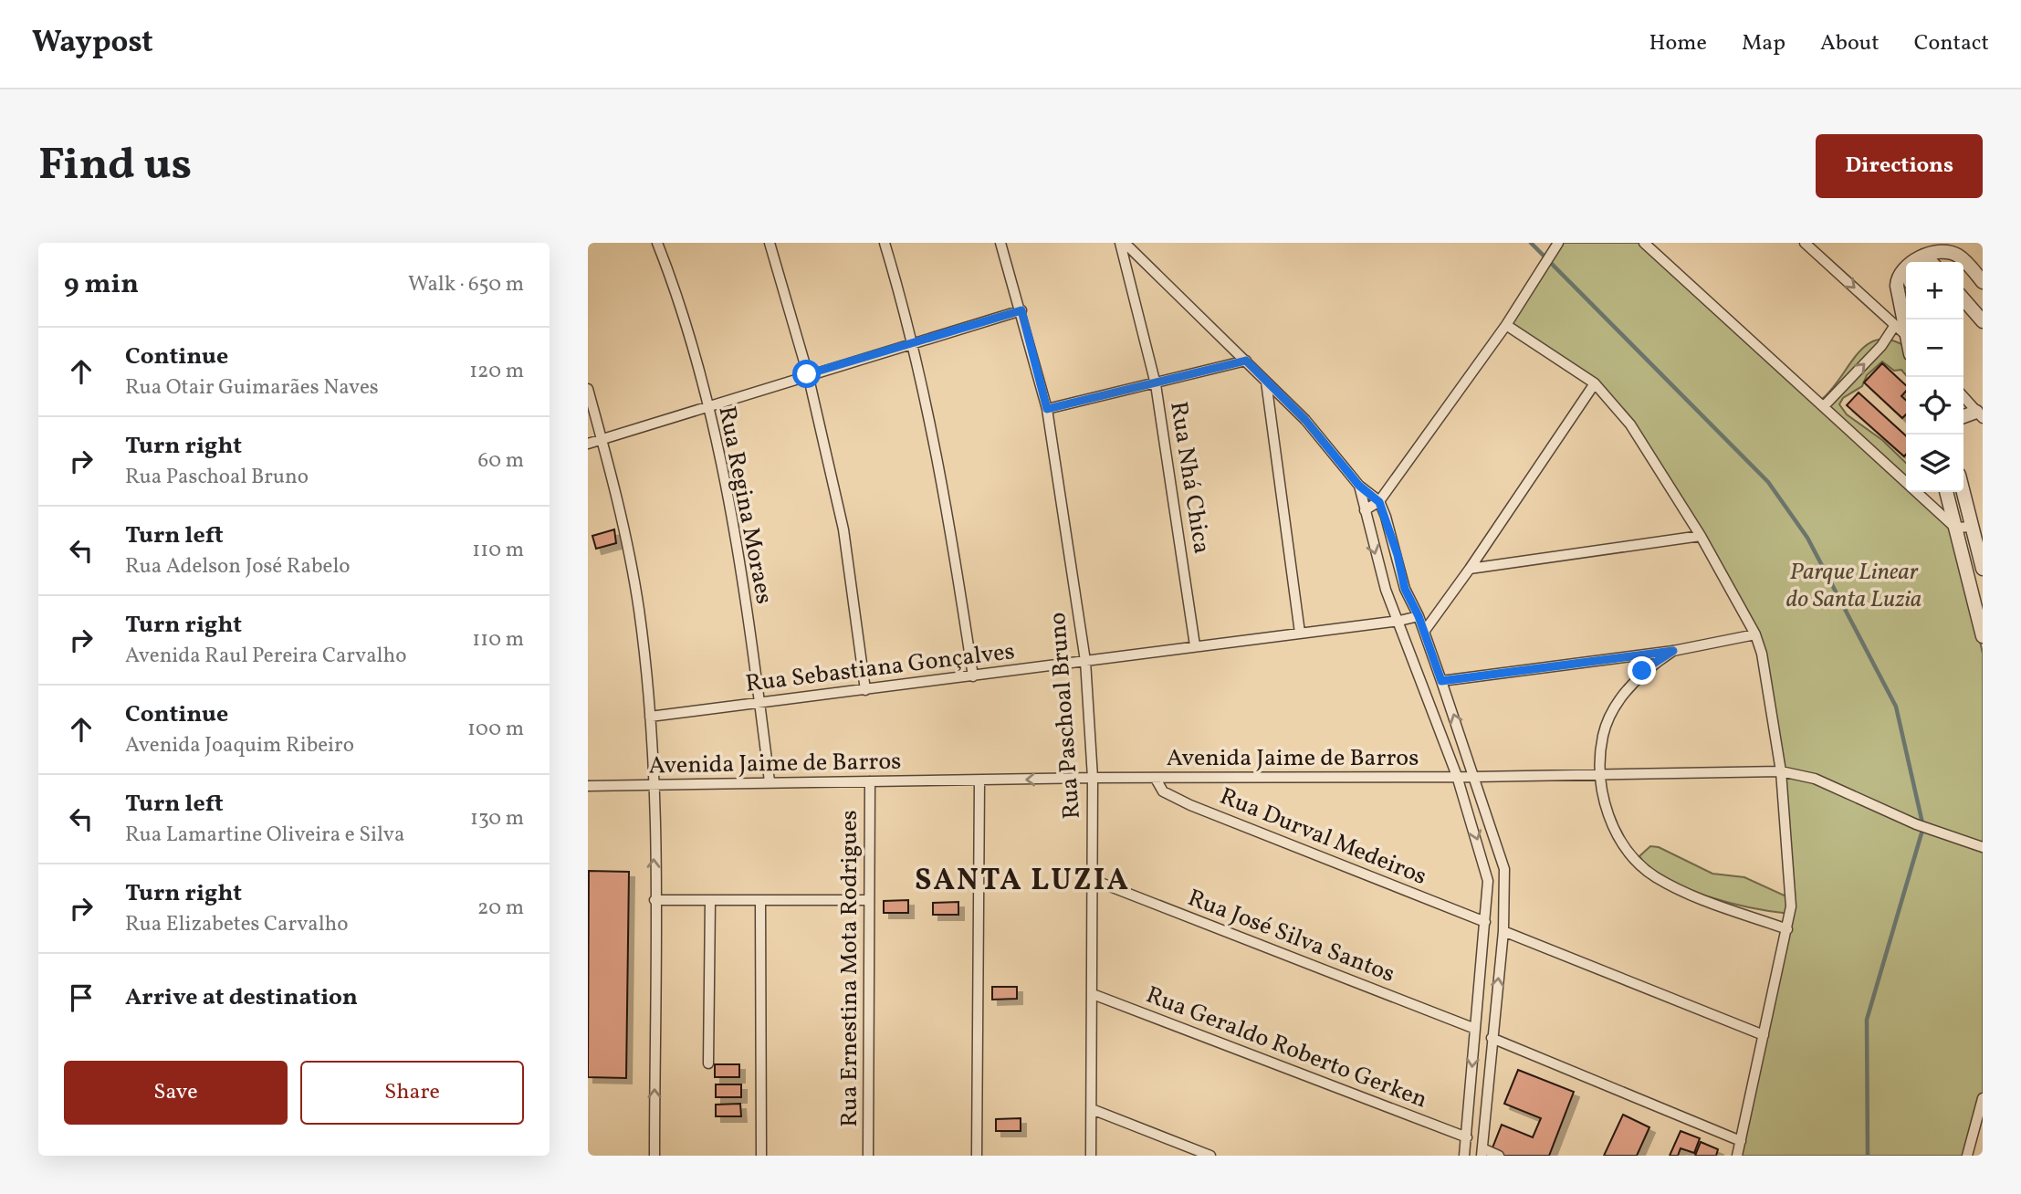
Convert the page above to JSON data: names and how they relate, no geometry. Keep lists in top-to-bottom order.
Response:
{
  "streets": {
    "street": [
      "Rua Nhá Chica",
      "Rua Regina Moraes",
      "Rua Sebastiana Gonçalves",
      "Rua Paschoal Bruno",
      "Avenida Jaime de Barros",
      "Rua Durval Medeiros",
      "Rua José Silva Santos",
      "Rua Ernestina Mota Rodrigues",
      "Rua Geraldo Roberto Gerken"
    ]
  },
  "crossings": [
    ["Rua Nhá Chica", "Rua Sebastiana Gonçalves"],
    ["Rua Regina Moraes", "Rua Sebastiana Gonçalves"],
    ["Rua Regina Moraes", "Avenida Jaime de Barros"],
    ["Rua Sebastiana Gonçalves", "Rua Paschoal Bruno"],
    ["Rua Paschoal Bruno", "Avenida Jaime de Barros"],
    ["Rua Paschoal Bruno", "Rua José Silva Santos"],
    ["Rua Paschoal Bruno", "Rua Geraldo Roberto Gerken"],
    ["Avenida Jaime de Barros", "Rua Durval Medeiros"],
    ["Avenida Jaime de Barros", "Rua Ernestina Mota Rodrigues"]
  ],
  "districts": ["SANTA LUZIA"],
  "parks": ["Parque Linear do Santa Luzia"],
  "page": {
    "header": "Waypost",
    "nav": [
      "Home",
      "Map",
      "About",
      "Contact"
    ],
    "buttons": [
      "Directions",
      ["Save", "Share"]
    ],
    "title": "Find us",
    "heading": ["9 min", "Walk · 650 m"],
    "map_buttons": ["+", "−"],
    "list": [
      ["Continue", "Rua Otair Guimarães Naves", "120 m"],
      ["Turn right", "Rua Paschoal Bruno", "60 m"],
      ["Turn left", "Rua Adelson José Rabelo", "110 m"],
      ["Turn right", "Avenida Raul Pereira Carvalho", "110 m"],
      ["Continue", "Avenida Joaquim Ribeiro", "100 m"],
      ["Turn left", "Rua Lamartine Oliveira e Silva", "130 m"],
      ["Turn right", "Rua Elizabetes Carvalho", "20 m"],
      "Arrive at destination"
    ]
  }
}
